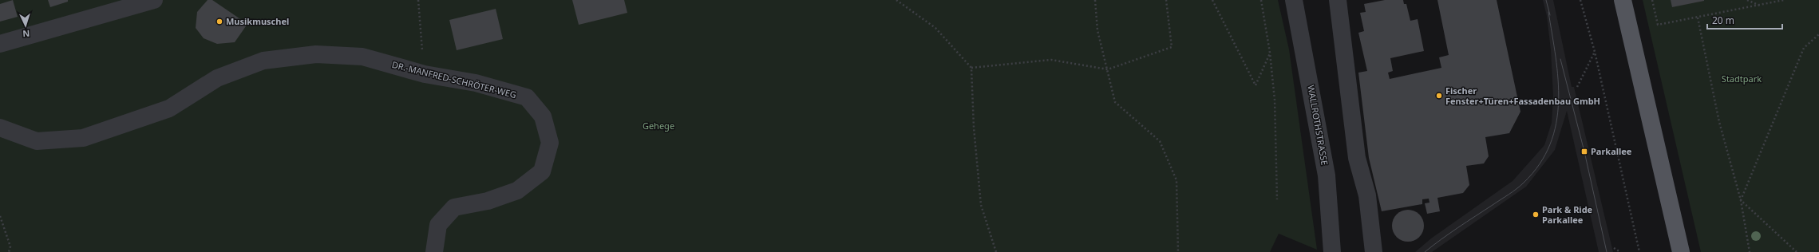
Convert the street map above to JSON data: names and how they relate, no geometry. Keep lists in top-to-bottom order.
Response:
{
  "streets": {
    "street": ["DR.-MANFRED-SCHRÖTER-WEG", "WALLROTHSTRASSE"]
  },
  "parks": ["Stadtpark", "Gehege"],
  "places": {
    "other": ["Musikmuschel", "Fischer Fenster+Türen+Fassadenbau GmbH", "Park & Ride Parkallee"],
    "transit": ["Parkallee"]
  },
  "scale_bar": "20 m",
  "north": "bottom"
}
